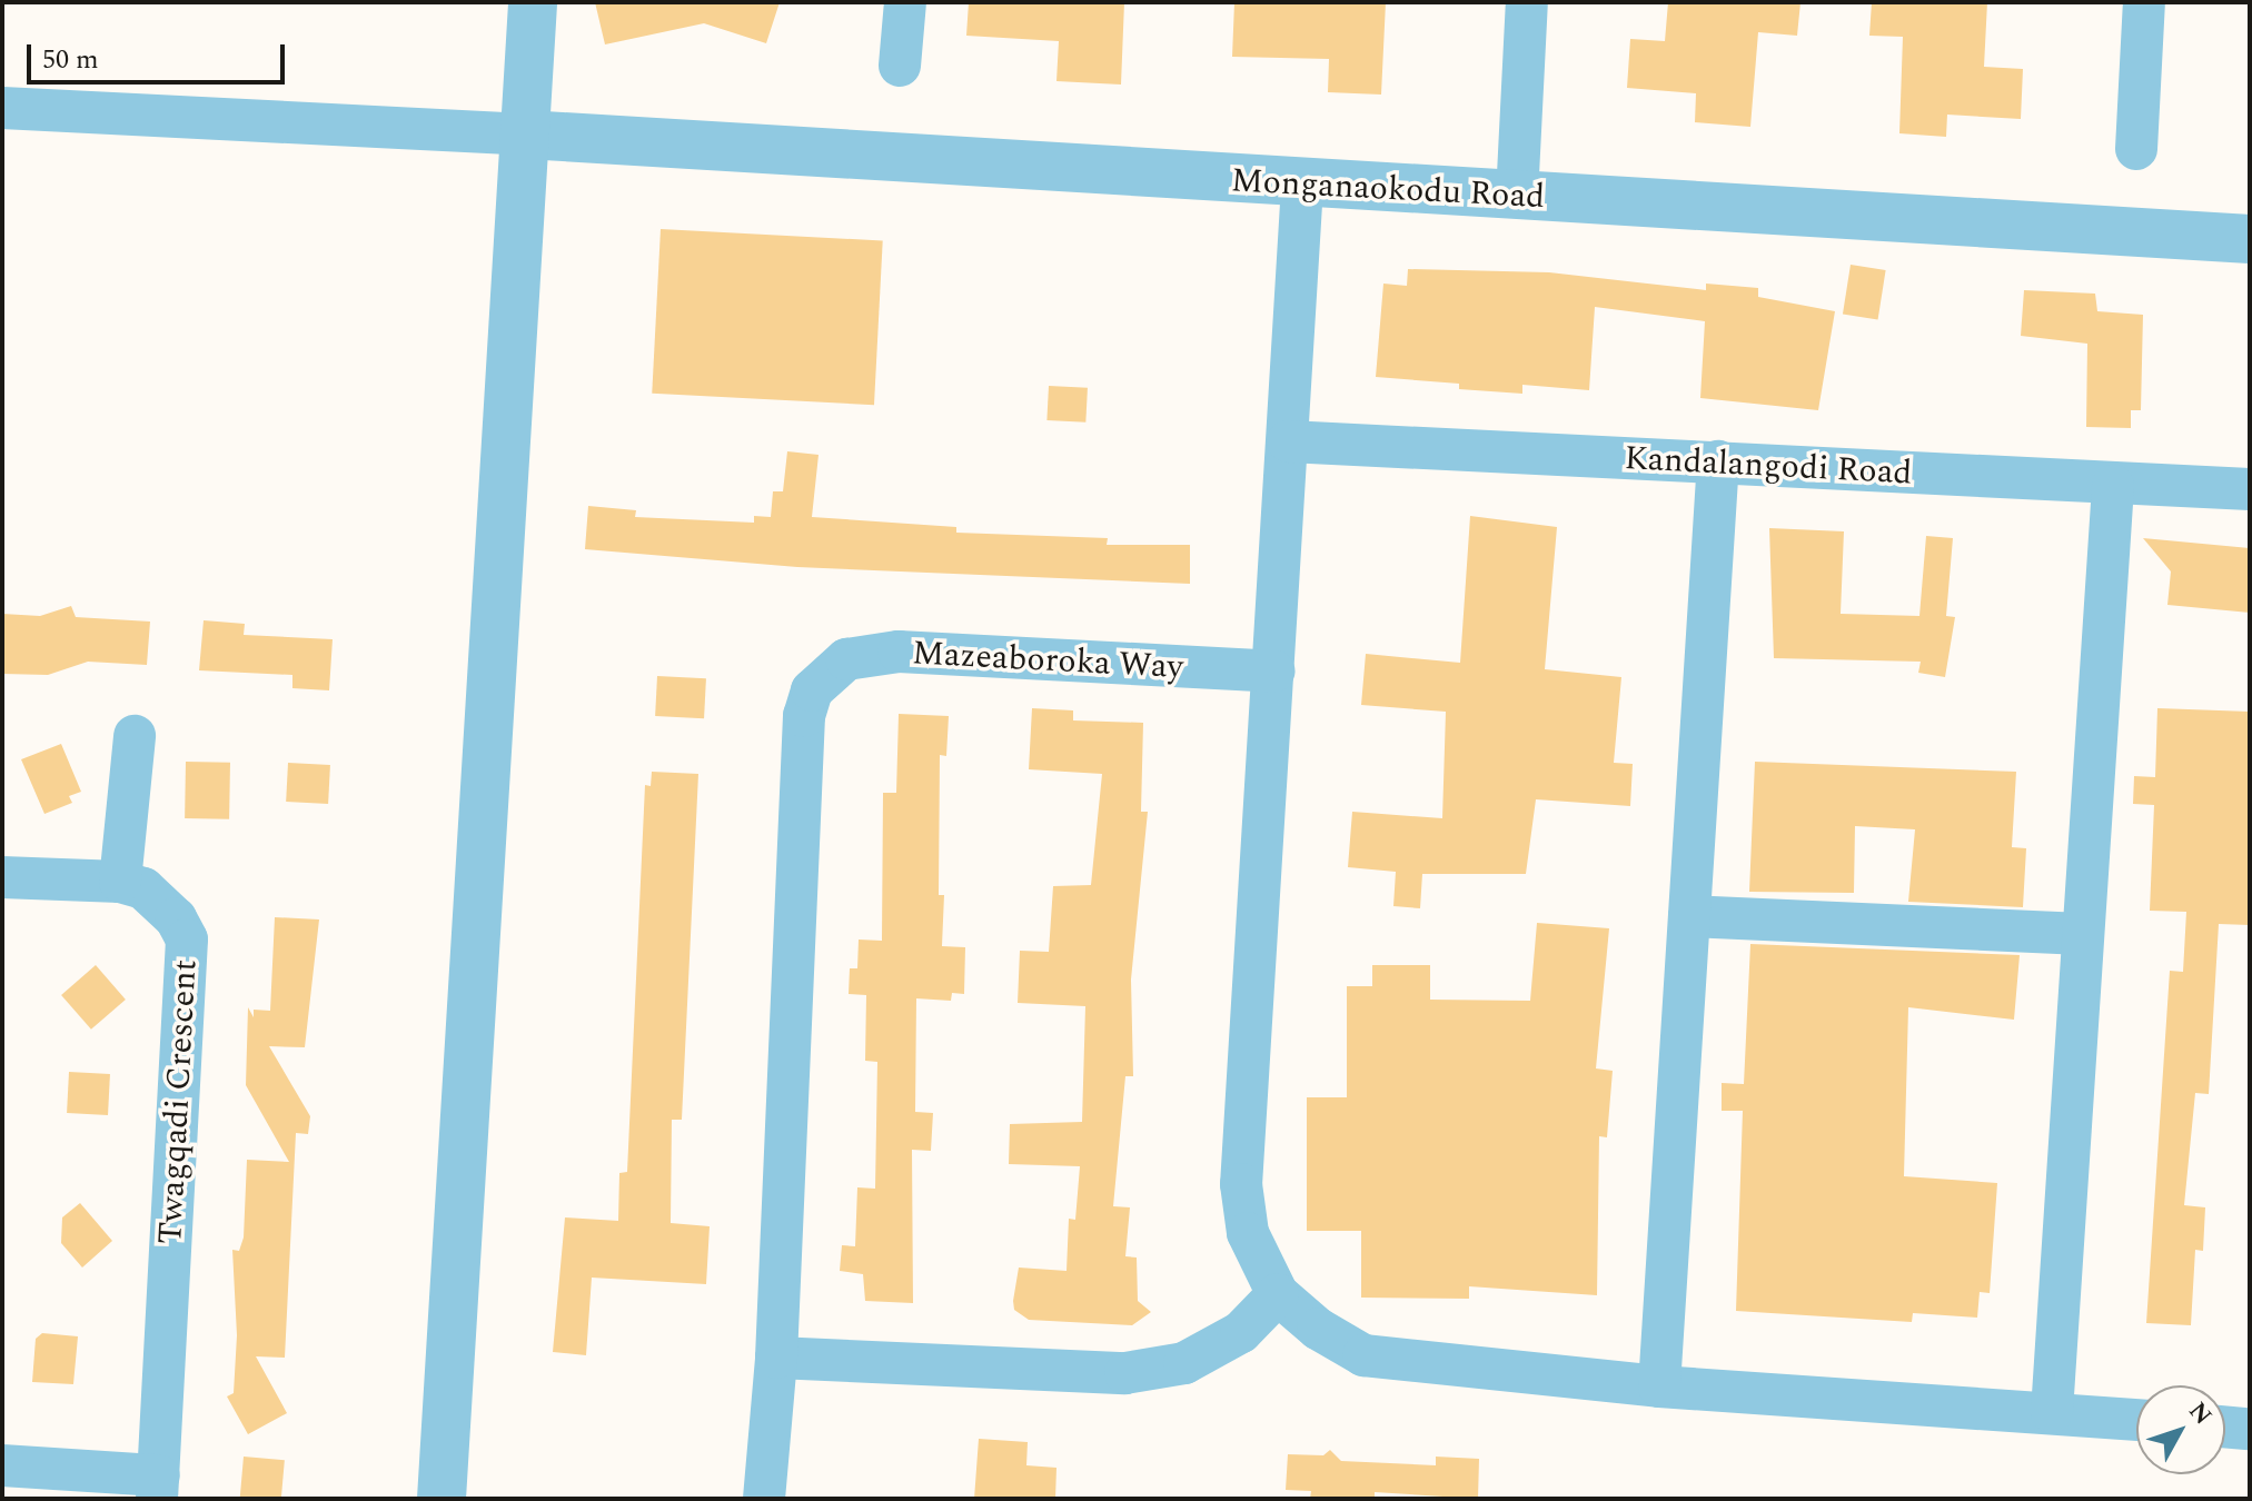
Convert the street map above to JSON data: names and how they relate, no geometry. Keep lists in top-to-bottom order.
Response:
{
  "streets": {
    "street": [
      "Monganaokodu Road",
      "Kandalangodi Road",
      "Mazeaboroka Way",
      "Twagqadi Crescent"
    ]
  },
  "scale_bar": "50 m",
  "north": "top right"
}
